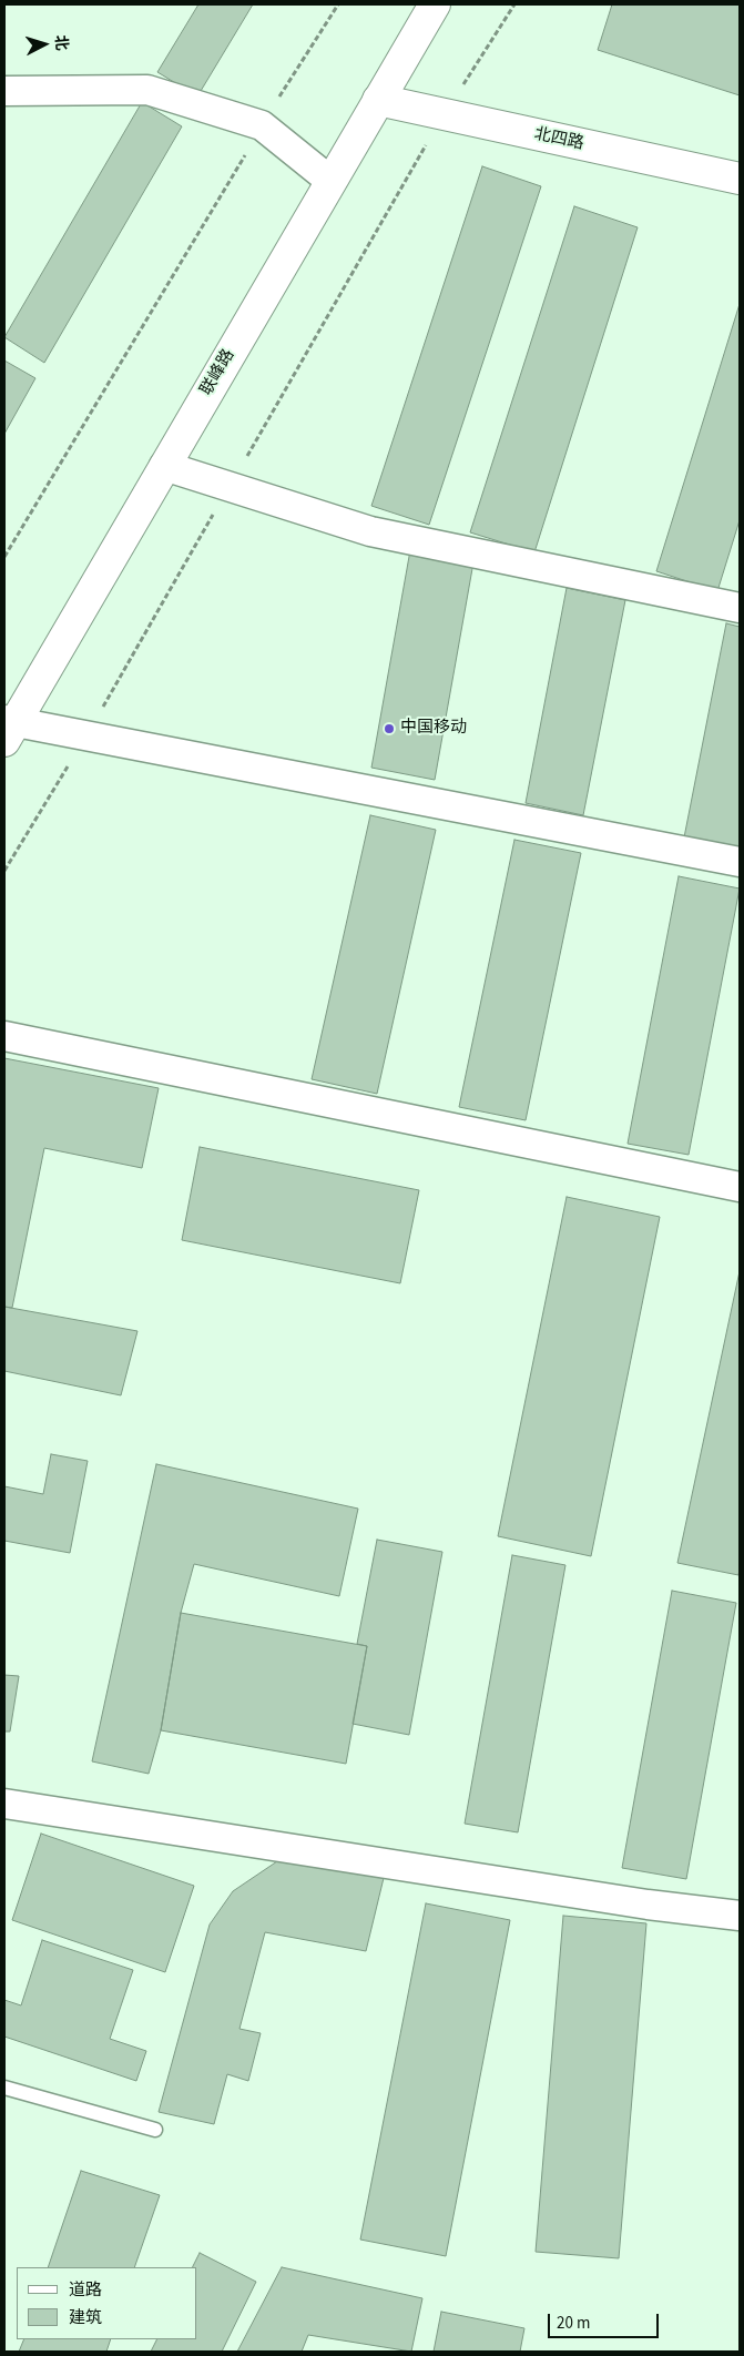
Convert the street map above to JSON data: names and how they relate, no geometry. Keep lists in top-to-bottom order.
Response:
{
  "streets": {
    "main road": ["北四路", "联峰路"]
  },
  "crossings": [
    ["北四路", "联峰路"]
  ],
  "places": ["中国移动"],
  "legend": ["道路", "建筑"],
  "scale_bar": "20 m",
  "north": "right"
}
